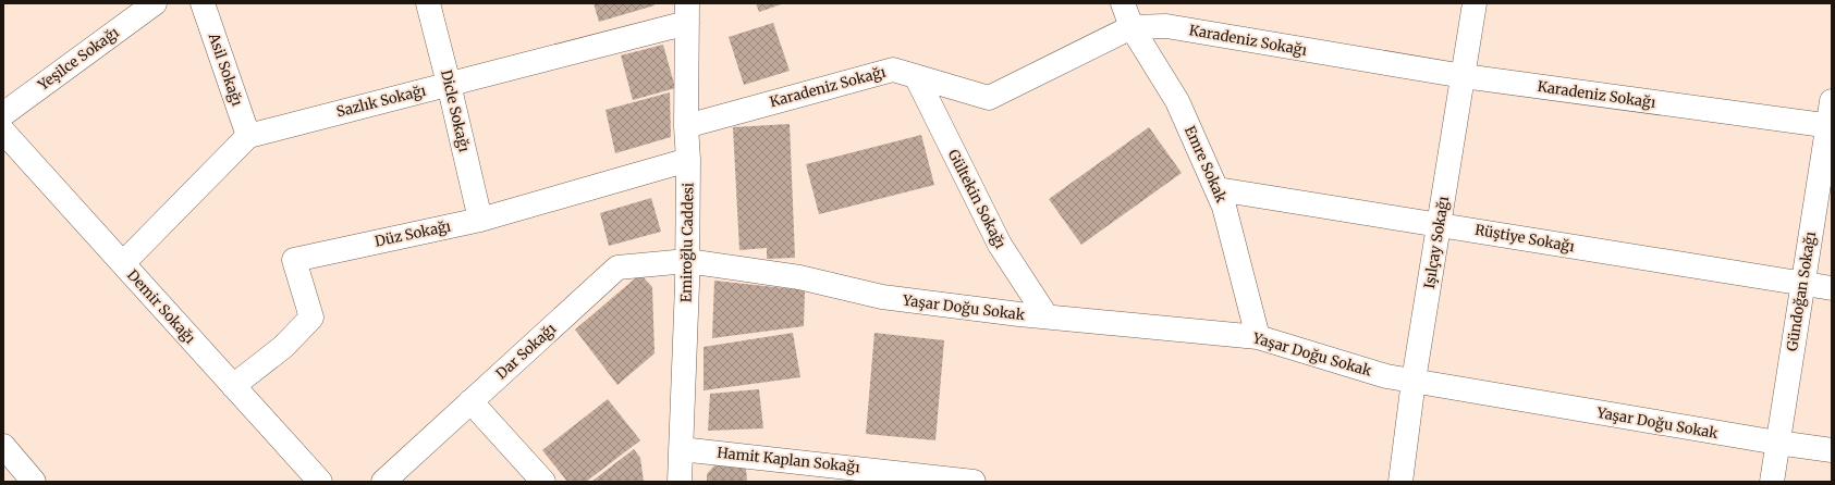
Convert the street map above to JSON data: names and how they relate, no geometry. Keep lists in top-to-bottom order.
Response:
{
  "streets": {
    "street": [
      "Karadeniz Sokağı",
      "Yeşilce Sokağı",
      "Asil Sokağı",
      "Sazlık Sokağı",
      "Dicle Sokağı",
      "Emre Sokak",
      "Gültekin Sokağı",
      "Düz Sokağı",
      "Rüştiye Sokağı",
      "Emiroğlu Caddesi",
      "Işılçay Sokağı",
      "Gündoğan Sokağı",
      "Demir Sokağı",
      "Yaşar Doğu Sokak",
      "Dar Sokağı",
      "Hamit Kaplan Sokağı"
    ]
  },
  "crossings": [
    ["Karadeniz Sokağı", "Emre Sokak"],
    ["Karadeniz Sokağı", "Gültekin Sokağı"],
    ["Karadeniz Sokağı", "Emiroğlu Caddesi"],
    ["Karadeniz Sokağı", "Işılçay Sokağı"],
    ["Karadeniz Sokağı", "Gündoğan Sokağı"],
    ["Asil Sokağı", "Sazlık Sokağı"],
    ["Sazlık Sokağı", "Dicle Sokağı"],
    ["Sazlık Sokağı", "Emiroğlu Caddesi"],
    ["Dicle Sokağı", "Düz Sokağı"],
    ["Emre Sokak", "Rüştiye Sokağı"],
    ["Emre Sokak", "Yaşar Doğu Sokak"],
    ["Gültekin Sokağı", "Yaşar Doğu Sokak"],
    ["Düz Sokağı", "Emiroğlu Caddesi"],
    ["Düz Sokağı", "Demir Sokağı"],
    ["Rüştiye Sokağı", "Işılçay Sokağı"],
    ["Rüştiye Sokağı", "Gündoğan Sokağı"],
    ["Emiroğlu Caddesi", "Yaşar Doğu Sokak"],
    ["Emiroğlu Caddesi", "Dar Sokağı"],
    ["Emiroğlu Caddesi", "Hamit Kaplan Sokağı"],
    ["Işılçay Sokağı", "Yaşar Doğu Sokak"],
    ["Gündoğan Sokağı", "Yaşar Doğu Sokak"],
    ["Yaşar Doğu Sokak", "Dar Sokağı"]
  ]
}
